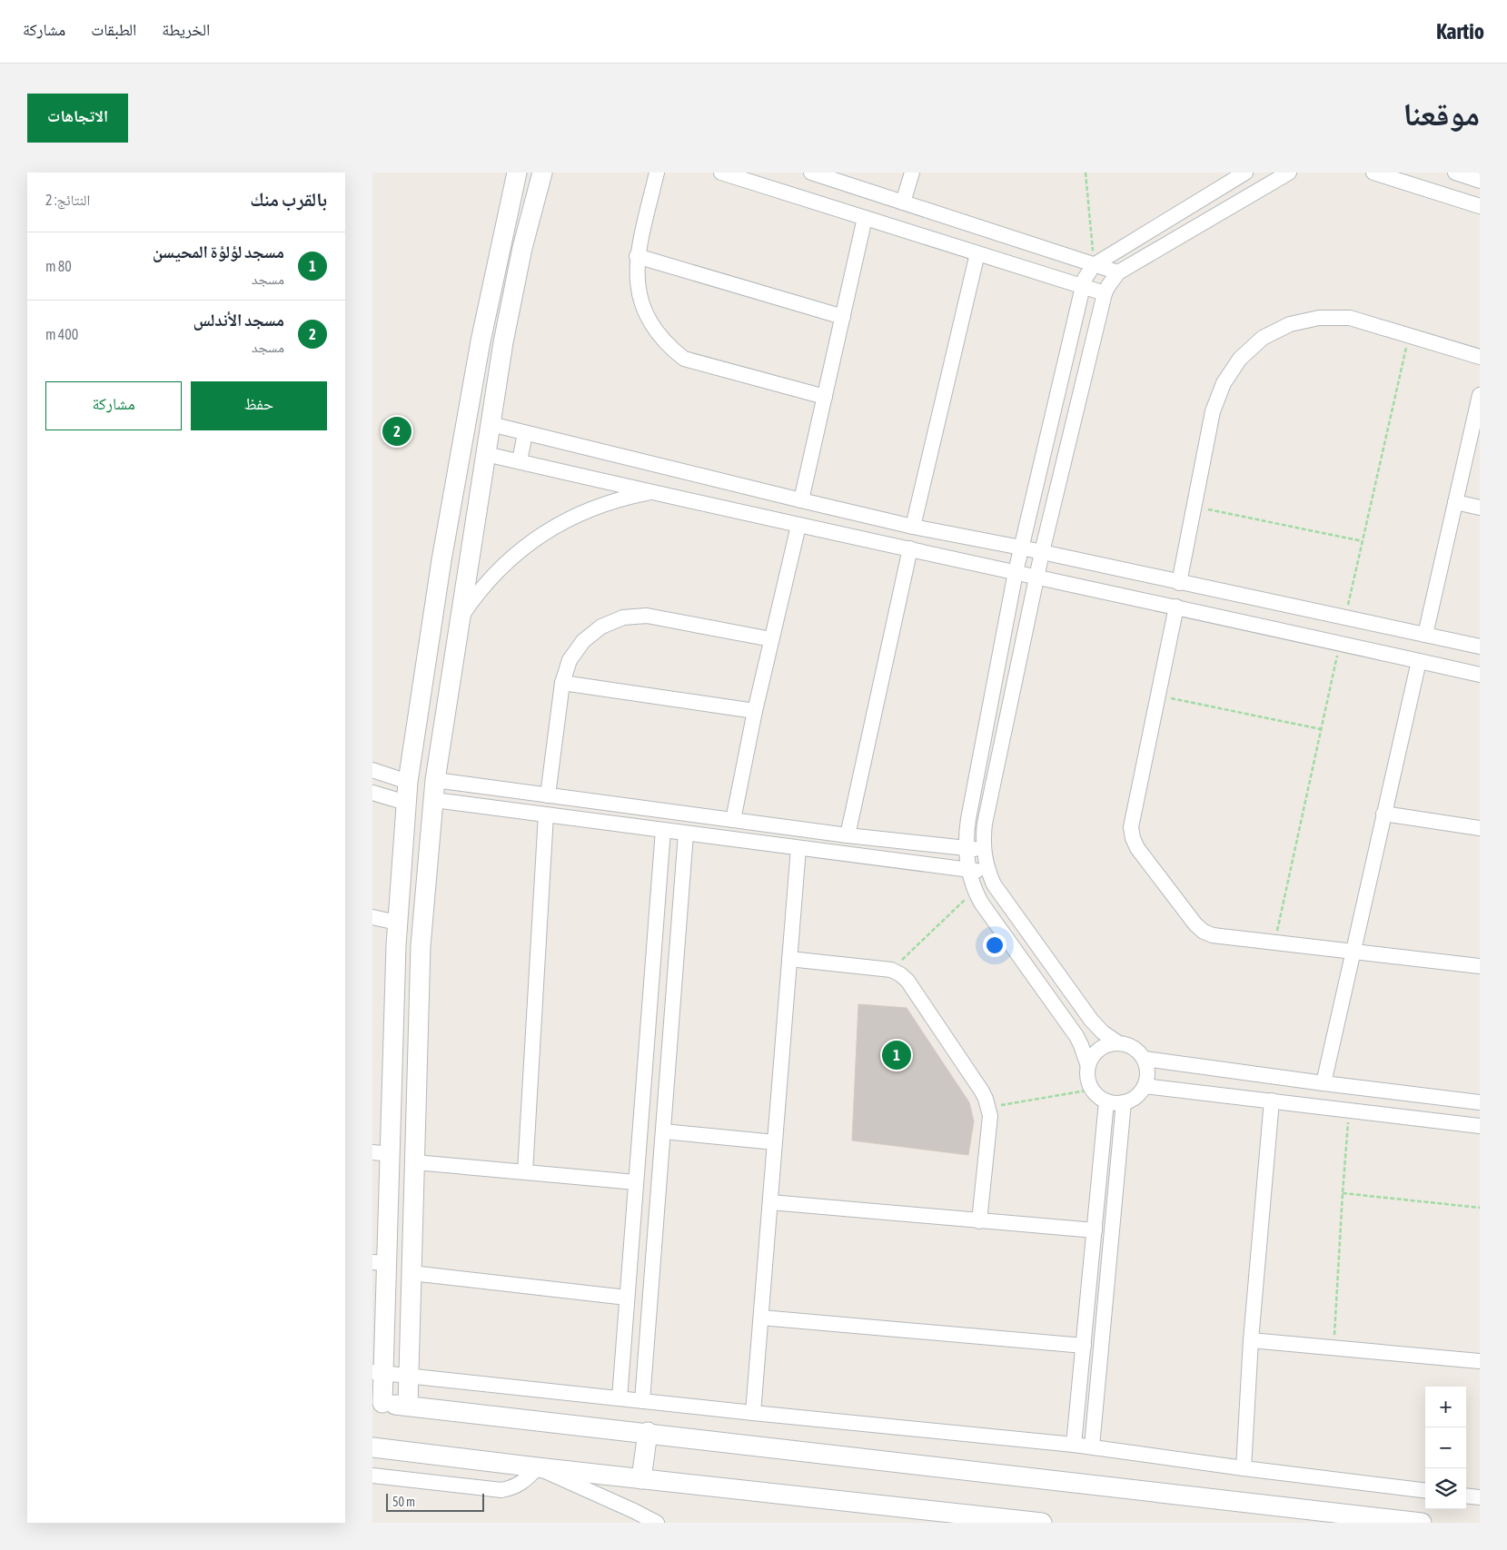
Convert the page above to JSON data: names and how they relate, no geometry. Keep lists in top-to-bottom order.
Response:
{
  "scale_bar": "50 m",
  "page": {
    "header": "Kartio",
    "nav": ["الخريطة", "الطبقات", "مشاركة"],
    "title": "موقعنا",
    "buttons": [
      "الاتجاهات",
      ["حفظ", "مشاركة"]
    ],
    "heading": ["بالقرب منك", "النتائج: 2"],
    "list": [
      {
        "mark": "1",
        "name": "مسجد لؤلؤة المحيسن",
        "note": "مسجد",
        "value": "80 m"
      },
      {
        "mark": "2",
        "name": "مسجد الأندلس",
        "note": "مسجد",
        "value": "400 m"
      }
    ],
    "pins": ["2", "1"],
    "map_buttons": ["+", "−"],
    "scale": "50 m"
  }
}
